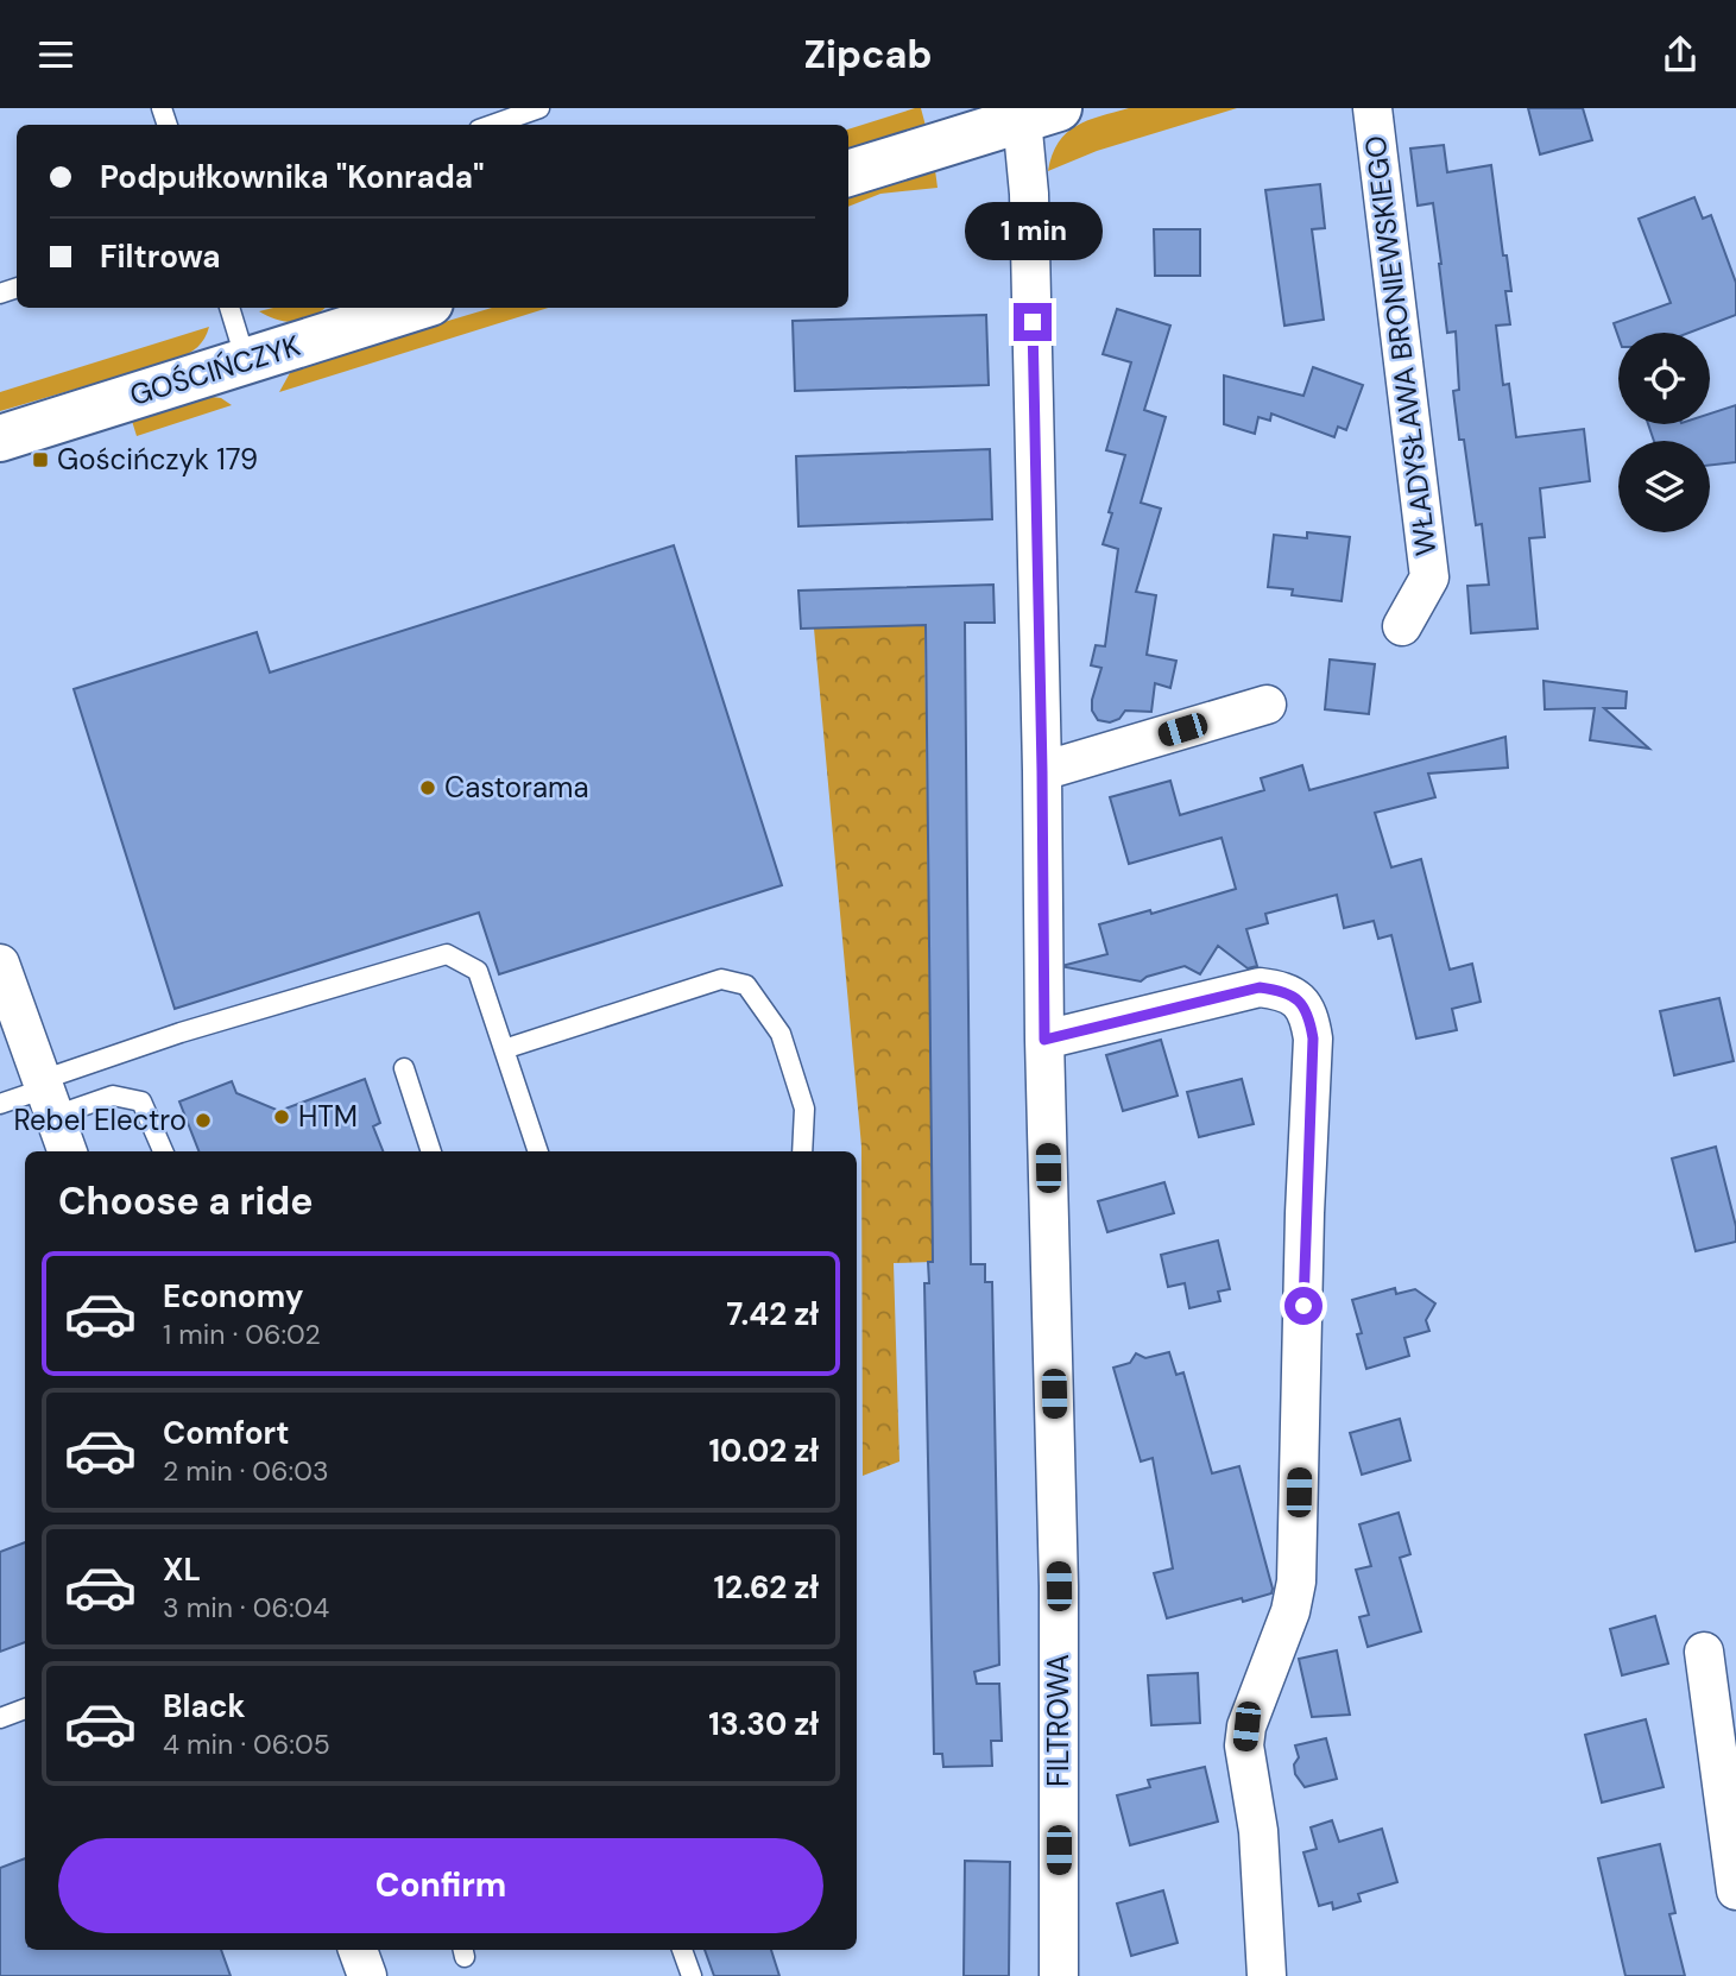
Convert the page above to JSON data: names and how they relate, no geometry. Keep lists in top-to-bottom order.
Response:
{
  "streets": {
    "street": ["WŁADYSŁAWA BRONIEWSKIEGO", "GOŚCIŃCZYK", "FILTROWA"]
  },
  "places": {
    "transit": ["Gościńczyk 179"],
    "other": ["Castorama", "HTM", "Rebel Electro"]
  },
  "page": {
    "header": "Zipcab",
    "banner": ["Podpułkownika \"Konrada\"", "Filtrowa"],
    "bubble": "1 min",
    "heading": "Choose a ride",
    "list": [
      {
        "name": "Economy",
        "note": "1 min · 06:02",
        "value": "7.42 zł"
      },
      {
        "name": "Comfort",
        "note": "2 min · 06:03",
        "value": "10.02 zł"
      },
      {
        "name": "XL",
        "note": "3 min · 06:04",
        "value": "12.62 zł"
      },
      {
        "name": "Black",
        "note": "4 min · 06:05",
        "value": "13.30 zł"
      }
    ],
    "buttons": "Confirm"
  }
}
